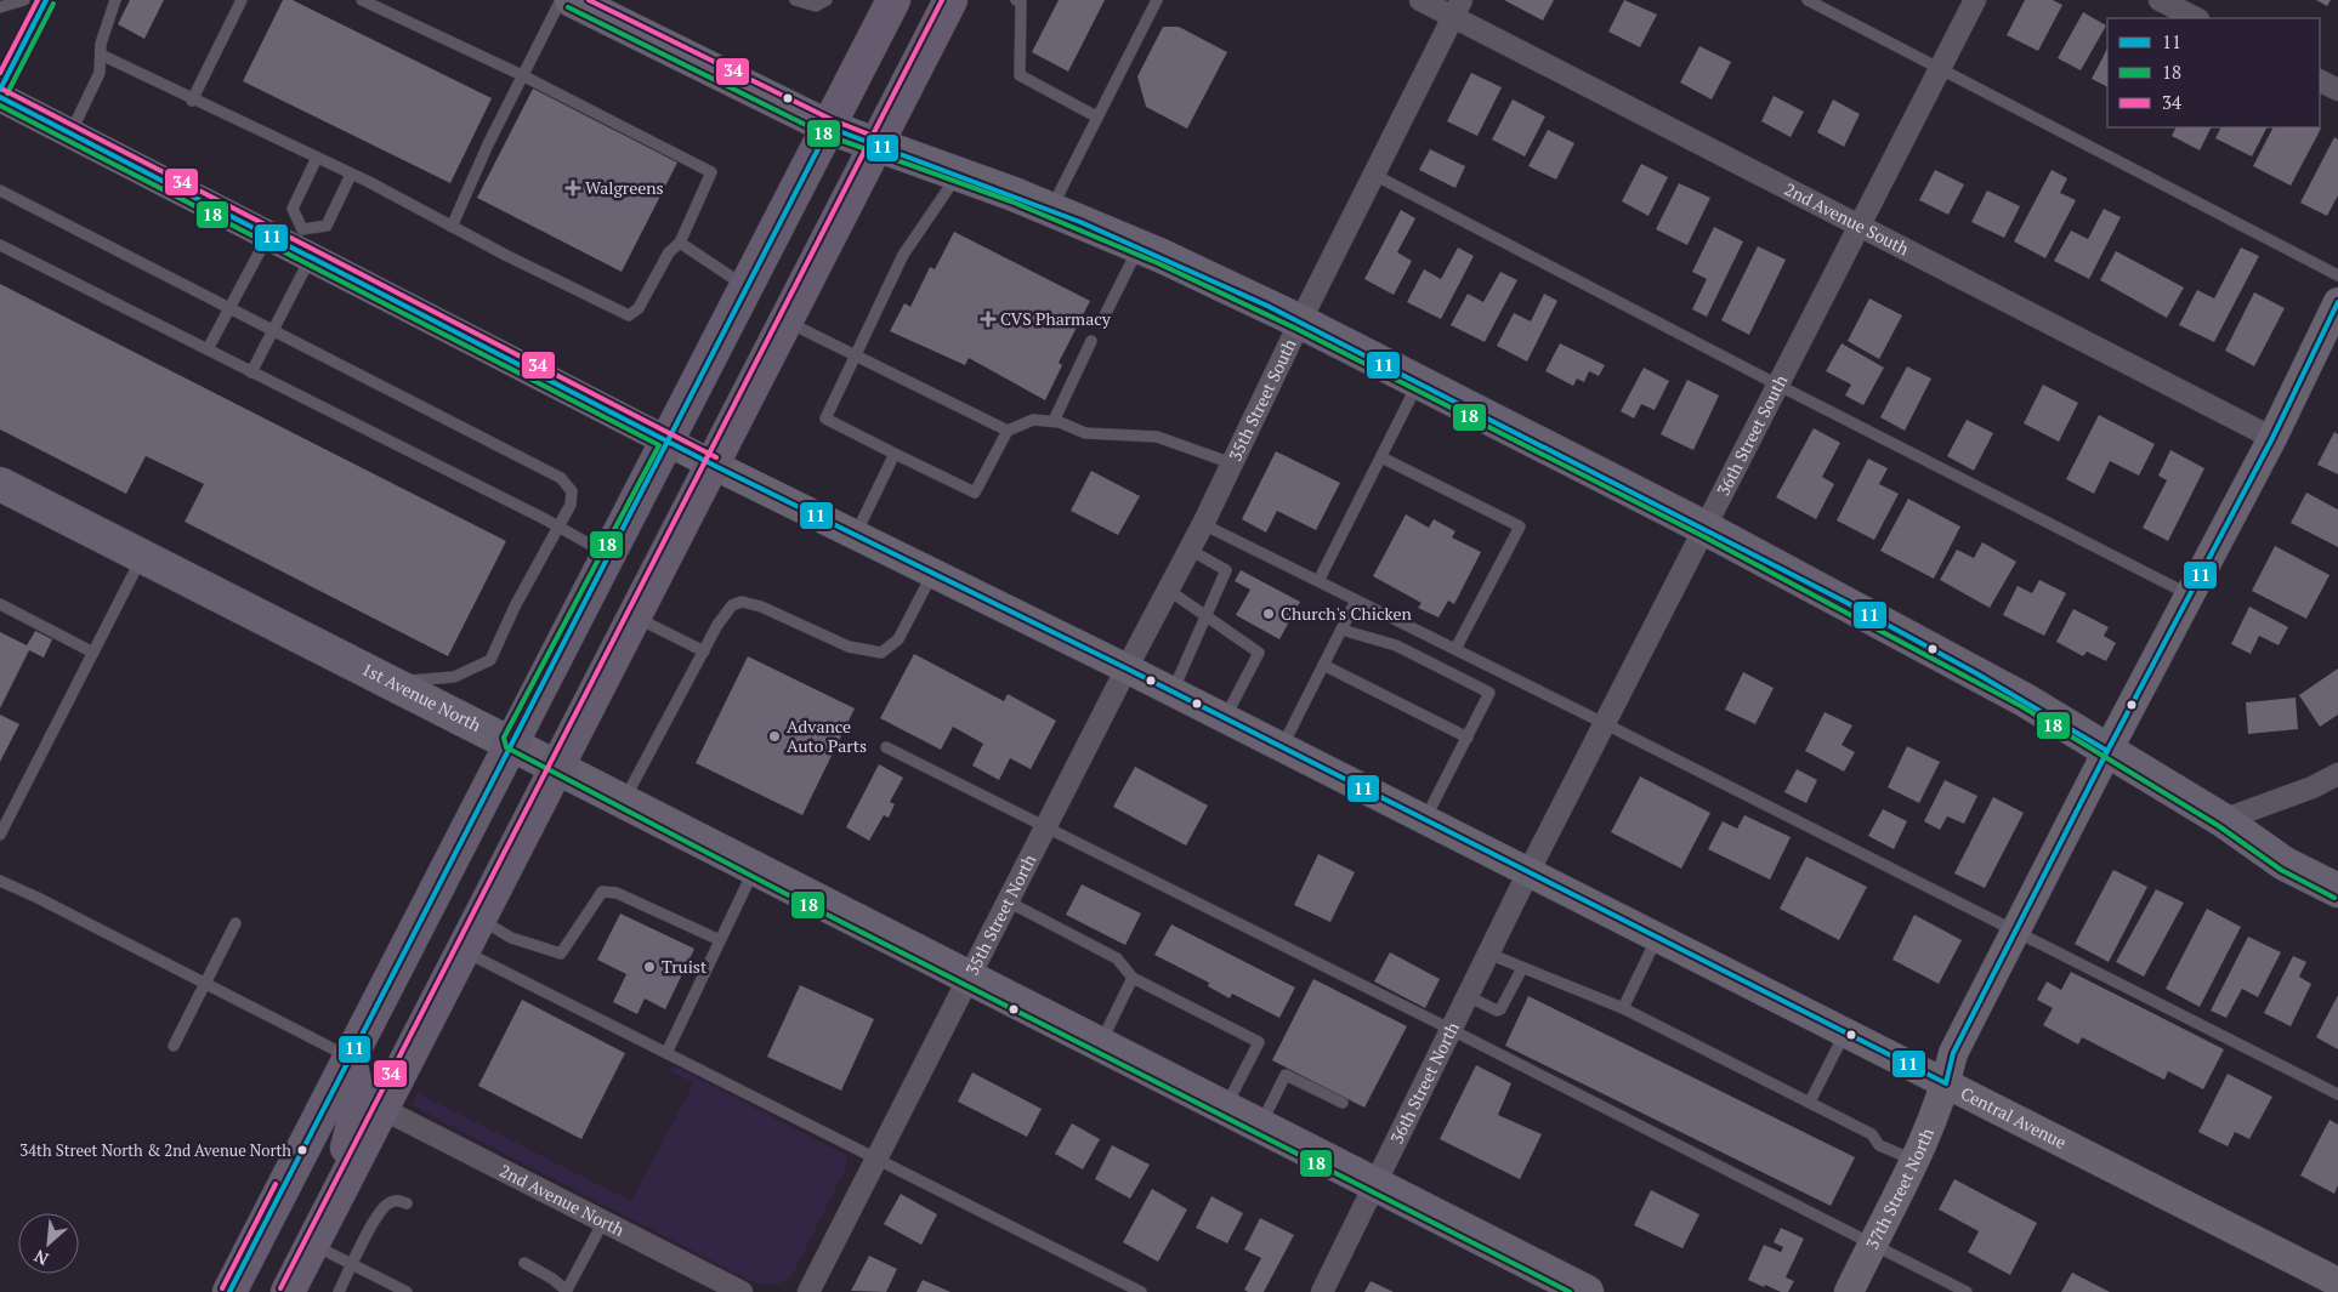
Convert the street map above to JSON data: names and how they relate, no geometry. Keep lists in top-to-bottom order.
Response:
{
  "streets": {
    "main road": ["1st Avenue North", "Central Avenue", "37th Street North"],
    "street": [
      "2nd Avenue South",
      "35th Street South",
      "36th Street South",
      "35th Street North",
      "36th Street North",
      "2nd Avenue North"
    ]
  },
  "crossings": [
    ["2nd Avenue South", "35th Street South"],
    ["2nd Avenue South", "36th Street South"],
    ["2nd Avenue South", "37th Street North"],
    ["35th Street South", "35th Street North"],
    ["35th Street South", "Central Avenue"],
    ["36th Street South", "36th Street North"],
    ["36th Street South", "Central Avenue"],
    ["1st Avenue North", "35th Street North"],
    ["1st Avenue North", "36th Street North"],
    ["35th Street North", "Central Avenue"],
    ["36th Street North", "Central Avenue"],
    ["Central Avenue", "37th Street North"]
  ],
  "places": {
    "health": ["Walgreens", "CVS Pharmacy"],
    "other": [
      "Church's Chicken",
      "Advance Auto Parts",
      "Truist",
      "34th Street North & 2nd Avenue North"
    ]
  },
  "lines": ["transit line 11", "transit line 34", "transit line 18"],
  "legend": ["11", "18", "34"],
  "north": "bottom left"
}
